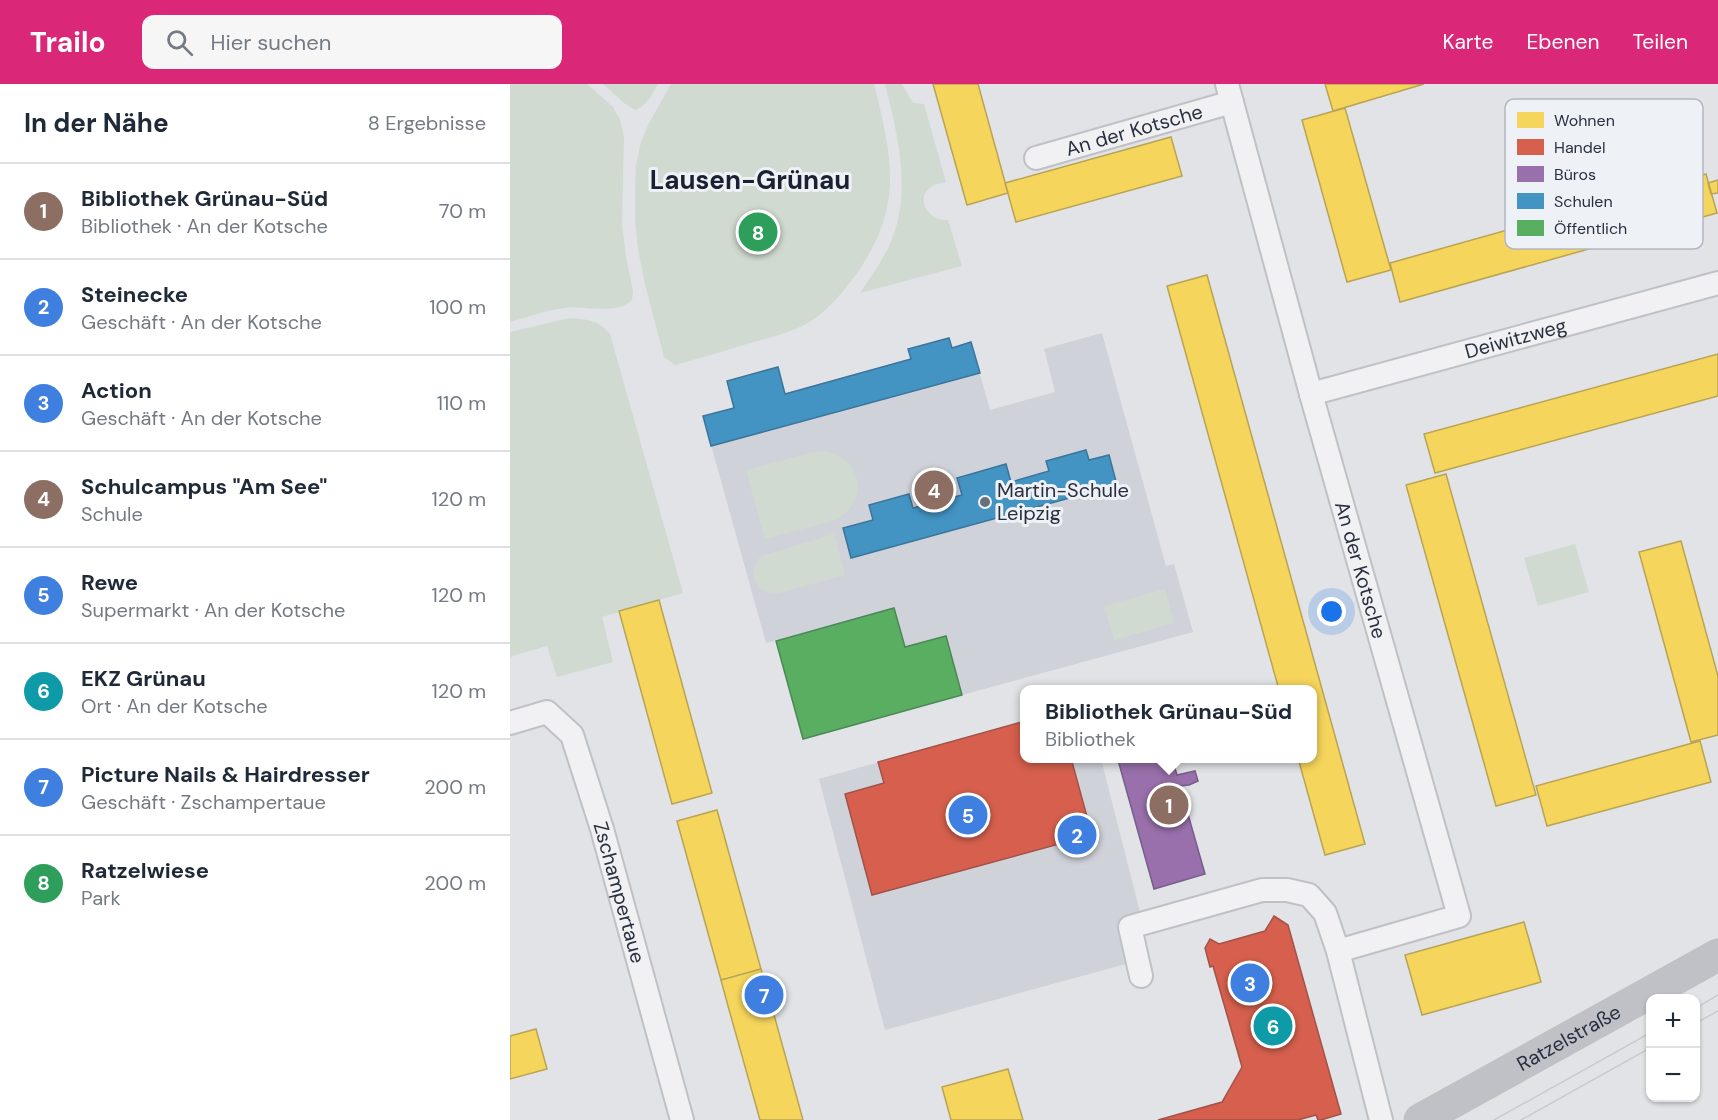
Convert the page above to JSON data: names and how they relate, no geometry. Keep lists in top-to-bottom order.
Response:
{
  "streets": {
    "main road": ["Ratzelstraße"],
    "street": ["An der Kotsche", "Deiwitzweg", "Zschampertaue"]
  },
  "crossings": [
    ["An der Kotsche", "Deiwitzweg"]
  ],
  "districts": ["Lausen-Grünau"],
  "places": ["Martin-Schule Leipzig"],
  "legend": [
    "Wohnen",
    "Handel",
    "Büros",
    "Schulen",
    "Öffentlich"
  ],
  "page": {
    "header": "Trailo",
    "search": "Hier suchen",
    "nav": ["Karte", "Ebenen", "Teilen"],
    "heading": ["In der Nähe", "8 Ergebnisse"],
    "list": [
      {
        "mark": "1",
        "name": "Bibliothek Grünau-Süd",
        "note": "Bibliothek · An der Kotsche",
        "value": "70 m"
      },
      {
        "mark": "2",
        "name": "Steinecke",
        "note": "Geschäft · An der Kotsche",
        "value": "100 m"
      },
      {
        "mark": "3",
        "name": "Action",
        "note": "Geschäft · An der Kotsche",
        "value": "110 m"
      },
      {
        "mark": "4",
        "name": "Schulcampus \"Am See\"",
        "note": "Schule",
        "value": "120 m"
      },
      {
        "mark": "5",
        "name": "Rewe",
        "note": "Supermarkt · An der Kotsche",
        "value": "120 m"
      },
      {
        "mark": "6",
        "name": "EKZ Grünau",
        "note": "Ort · An der Kotsche",
        "value": "120 m"
      },
      {
        "mark": "7",
        "name": "Picture Nails & Hairdresser",
        "note": "Geschäft · Zschampertaue",
        "value": "200 m"
      },
      {
        "mark": "8",
        "name": "Ratzelwiese",
        "note": "Park",
        "value": "200 m"
      }
    ],
    "pins": [
      "8",
      "4",
      "1",
      "5",
      "2",
      "3",
      "7",
      "6"
    ],
    "popup": ["Bibliothek Grünau-Süd", "Bibliothek"],
    "map_buttons": ["+", "−"]
  }
}
